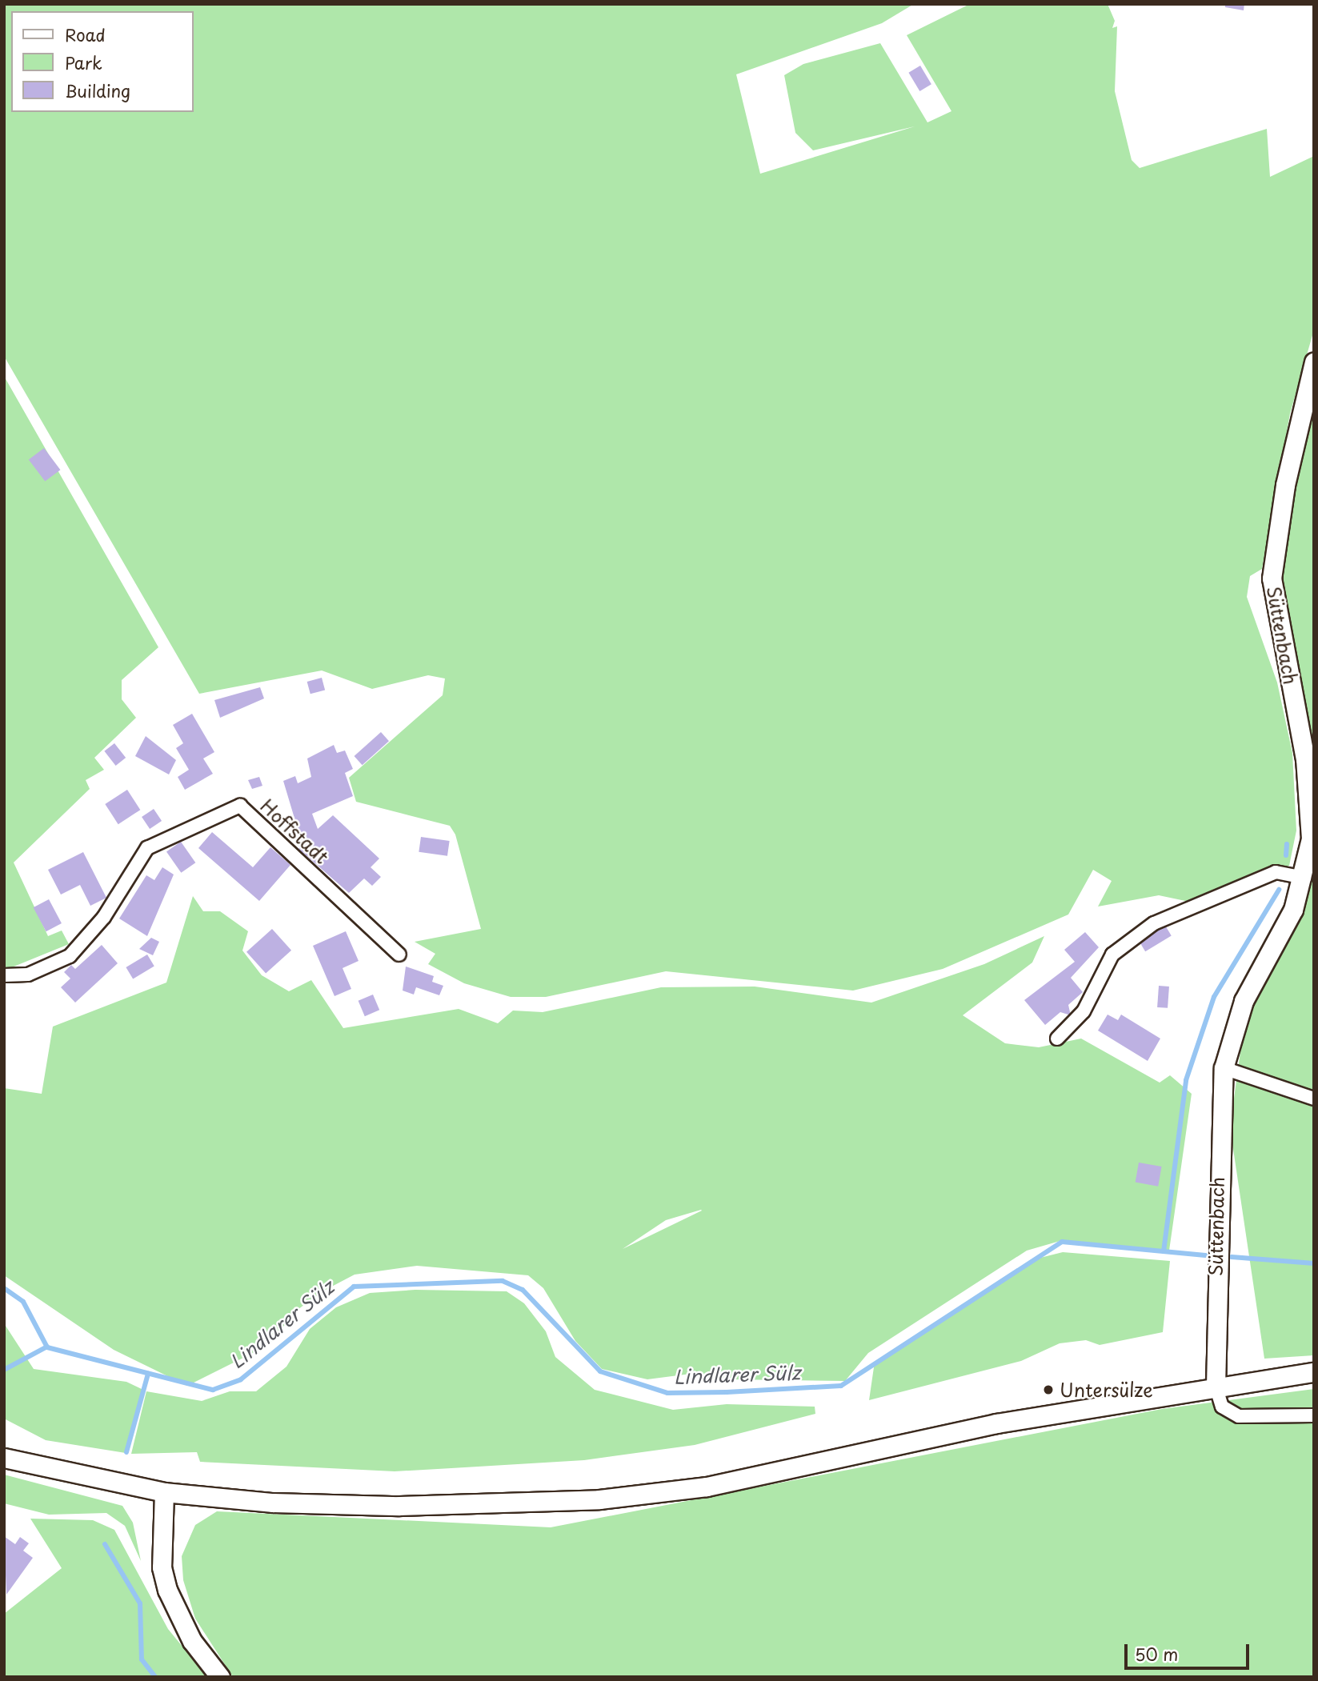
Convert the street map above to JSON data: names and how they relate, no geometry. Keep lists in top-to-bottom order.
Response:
{
  "streets": {
    "main road": ["Süttenbach"],
    "street": ["Hoffstadt"]
  },
  "water": ["Lindlarer Sülz"],
  "places": ["Untersülze"],
  "legend": ["Road", "Park", "Building"],
  "scale_bar": "50 m"
}
